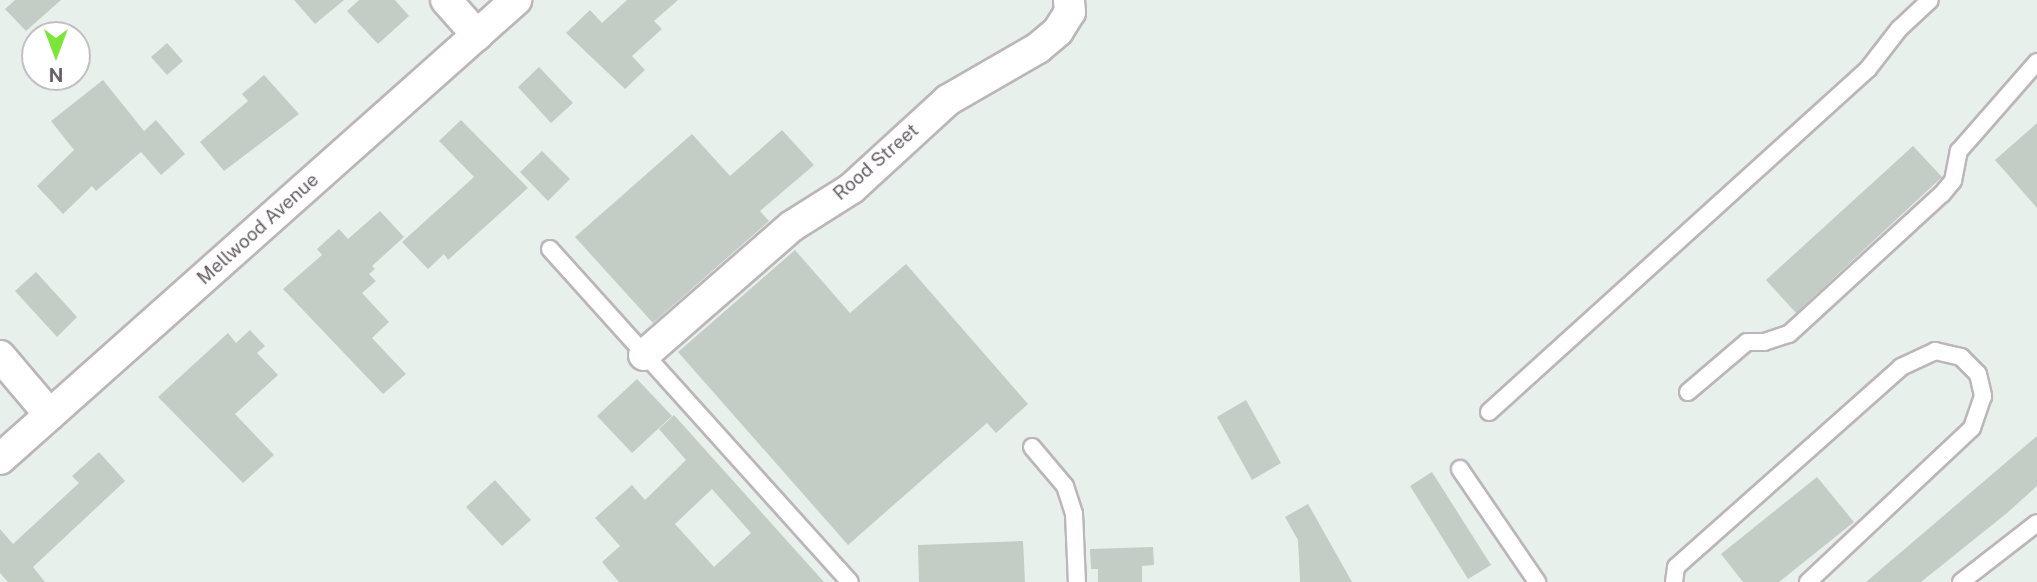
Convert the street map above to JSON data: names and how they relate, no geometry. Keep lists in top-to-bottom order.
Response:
{
  "streets": {
    "street": ["Rood Street", "Mellwood Avenue"]
  },
  "north": "bottom"
}
